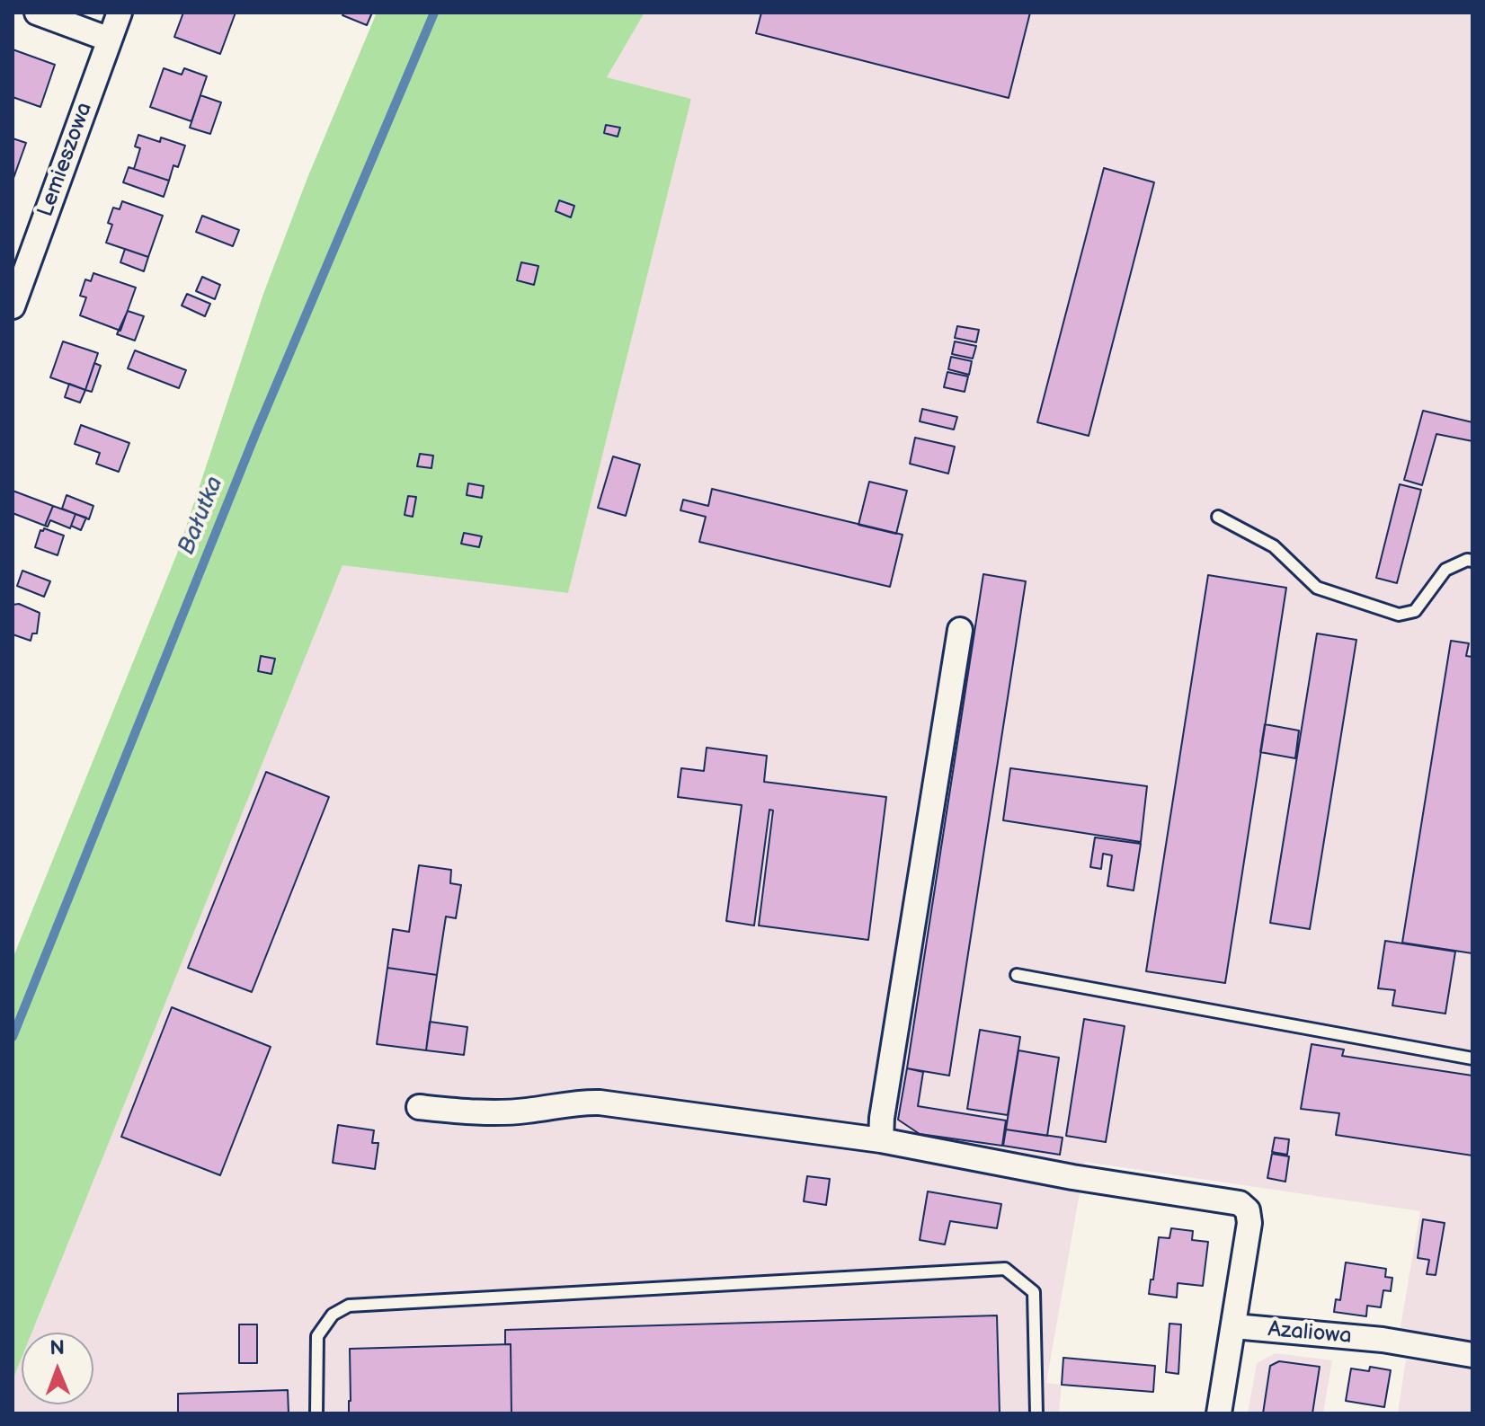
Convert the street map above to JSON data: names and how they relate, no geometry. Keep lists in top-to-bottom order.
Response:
{
  "streets": {
    "street": ["Lemieszowa", "Azaliowa"]
  },
  "water": ["Bałutka"],
  "north": "top"
}
